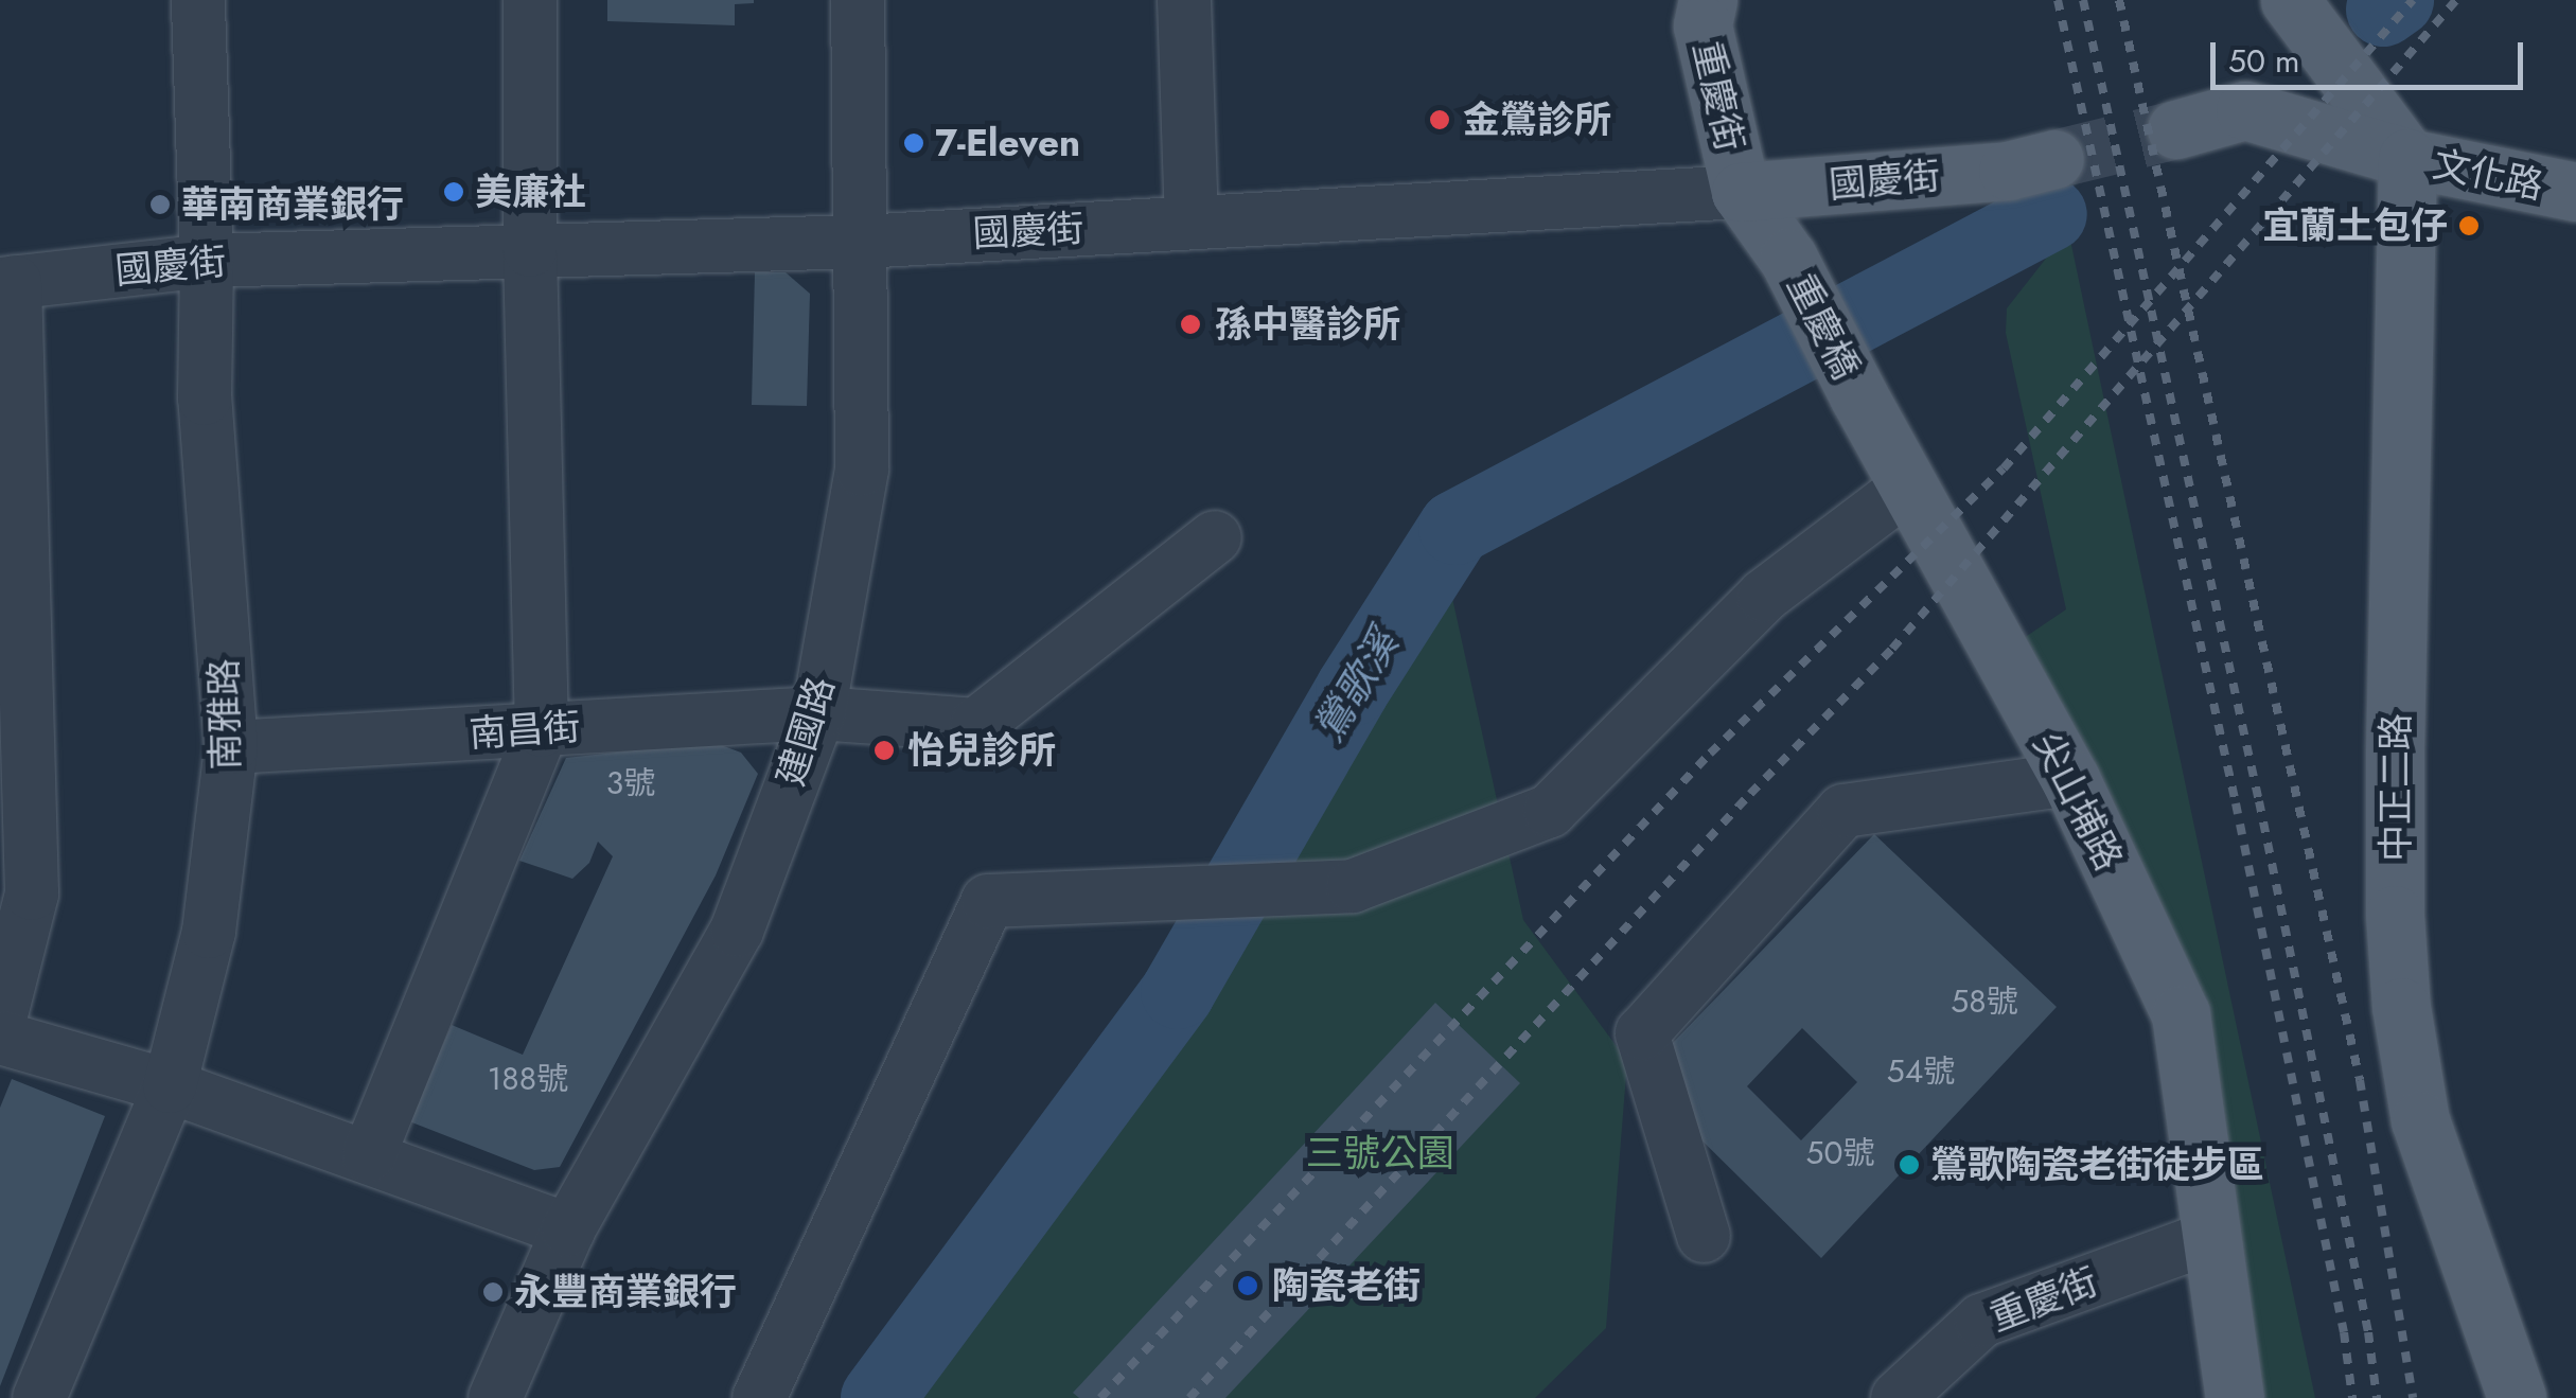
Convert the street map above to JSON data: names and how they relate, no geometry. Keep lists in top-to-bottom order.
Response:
{
  "streets": {
    "main road": [
      "重慶街",
      "文化路",
      "國慶街",
      "重慶橋",
      "中正二路",
      "尖山埔路"
    ],
    "street": ["南雅路", "南昌街", "建國路"]
  },
  "crossings": [
    ["重慶街", "國慶街"],
    ["重慶街", "重慶橋"],
    ["重慶街", "尖山埔路"],
    ["文化路", "中正二路"],
    ["國慶街", "重慶橋"],
    ["國慶街", "南雅路"],
    ["國慶街", "建國路"],
    ["重慶橋", "尖山埔路"],
    ["南雅路", "南昌街"],
    ["南昌街", "建國路"]
  ],
  "water": ["鶯歌溪"],
  "parks": ["三號公園"],
  "places": [
    "金鶯診所",
    "7-Eleven",
    "美廉社",
    "華南商業銀行",
    "宜蘭土包仔",
    "孫中醫診所",
    "怡兒診所",
    "鶯歌陶瓷老街徒步區",
    "陶瓷老街",
    "永豐商業銀行"
  ],
  "house_numbers": [
    "3號",
    "58號",
    "54號",
    "188號",
    "50號"
  ],
  "scale_bar": "50 m"
}
